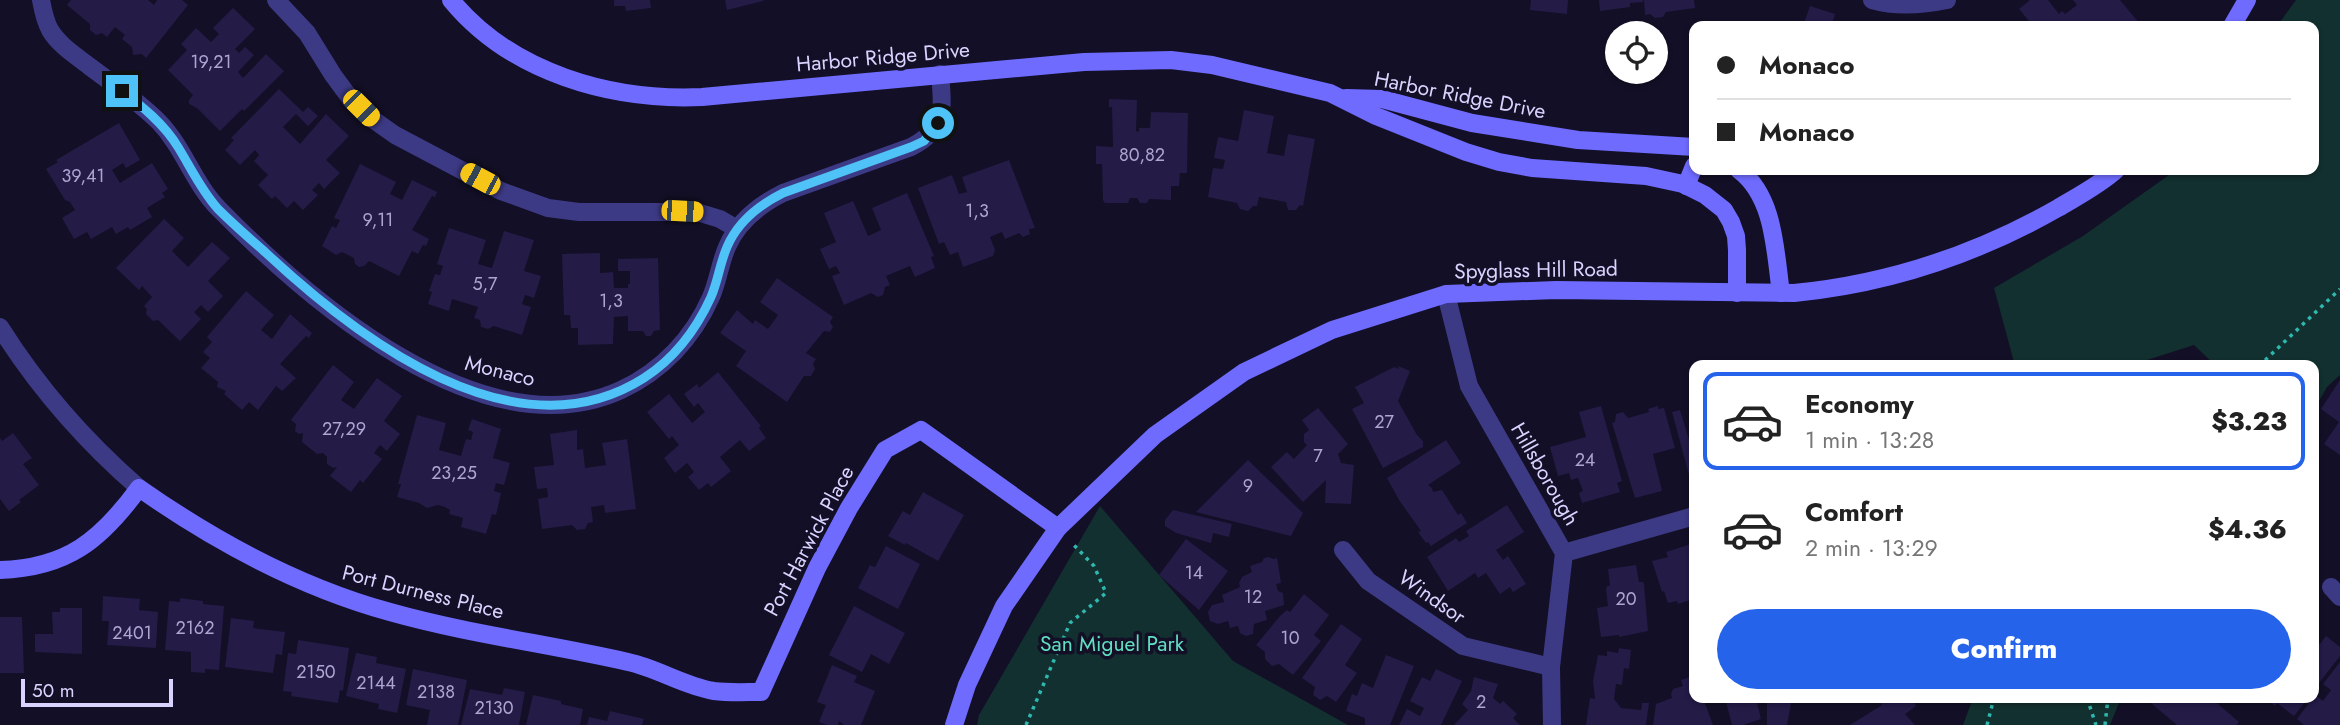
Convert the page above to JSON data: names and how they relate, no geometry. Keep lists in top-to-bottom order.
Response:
{
  "streets": {
    "street": [
      "Harbor Ridge Drive",
      "Spyglass Hill Road",
      "Monaco",
      "Hillsborough",
      "Port Harwick Place",
      "Port Durness Place",
      "Windsor"
    ]
  },
  "crossings": [
    ["Harbor Ridge Drive", "Spyglass Hill Road"],
    ["Harbor Ridge Drive", "Monaco"],
    ["Spyglass Hill Road", "Hillsborough"],
    ["Spyglass Hill Road", "Port Harwick Place"],
    ["Hillsborough", "Windsor"],
    ["Port Harwick Place", "Port Durness Place"]
  ],
  "parks": ["San Miguel Park"],
  "house_numbers": [
    "19,21",
    "80,82",
    "39,41",
    "1,3",
    "9,11",
    "5,7",
    "1,3",
    "27",
    "27,29",
    "7",
    "24",
    "23,25",
    "9",
    "14",
    "12",
    "20",
    "2162",
    "2401",
    "10",
    "2150",
    "2144",
    "2138",
    "2",
    "2130"
  ],
  "scale_bar": "50 m",
  "page": {
    "banner": ["Monaco", "Monaco"],
    "list": [
      {
        "name": "Economy",
        "note": "1 min · 13:28",
        "value": "$3.23"
      },
      {
        "name": "Comfort",
        "note": "2 min · 13:29",
        "value": "$4.36"
      }
    ],
    "buttons": "Confirm",
    "scale": "50 m"
  }
}
